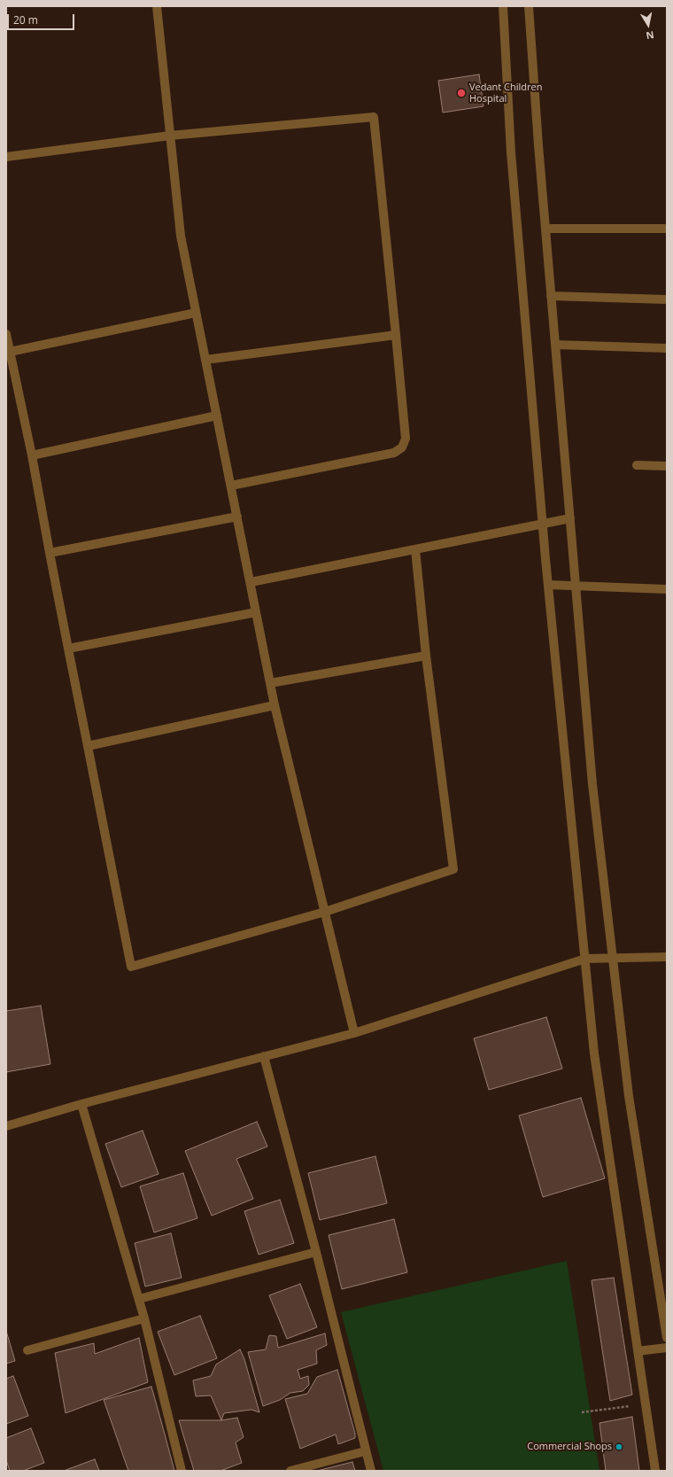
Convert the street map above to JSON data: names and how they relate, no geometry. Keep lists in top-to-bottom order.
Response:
{
  "places": ["Vedant Children Hospital", "Commercial Shops"],
  "scale_bar": "20 m",
  "north": "bottom"
}
